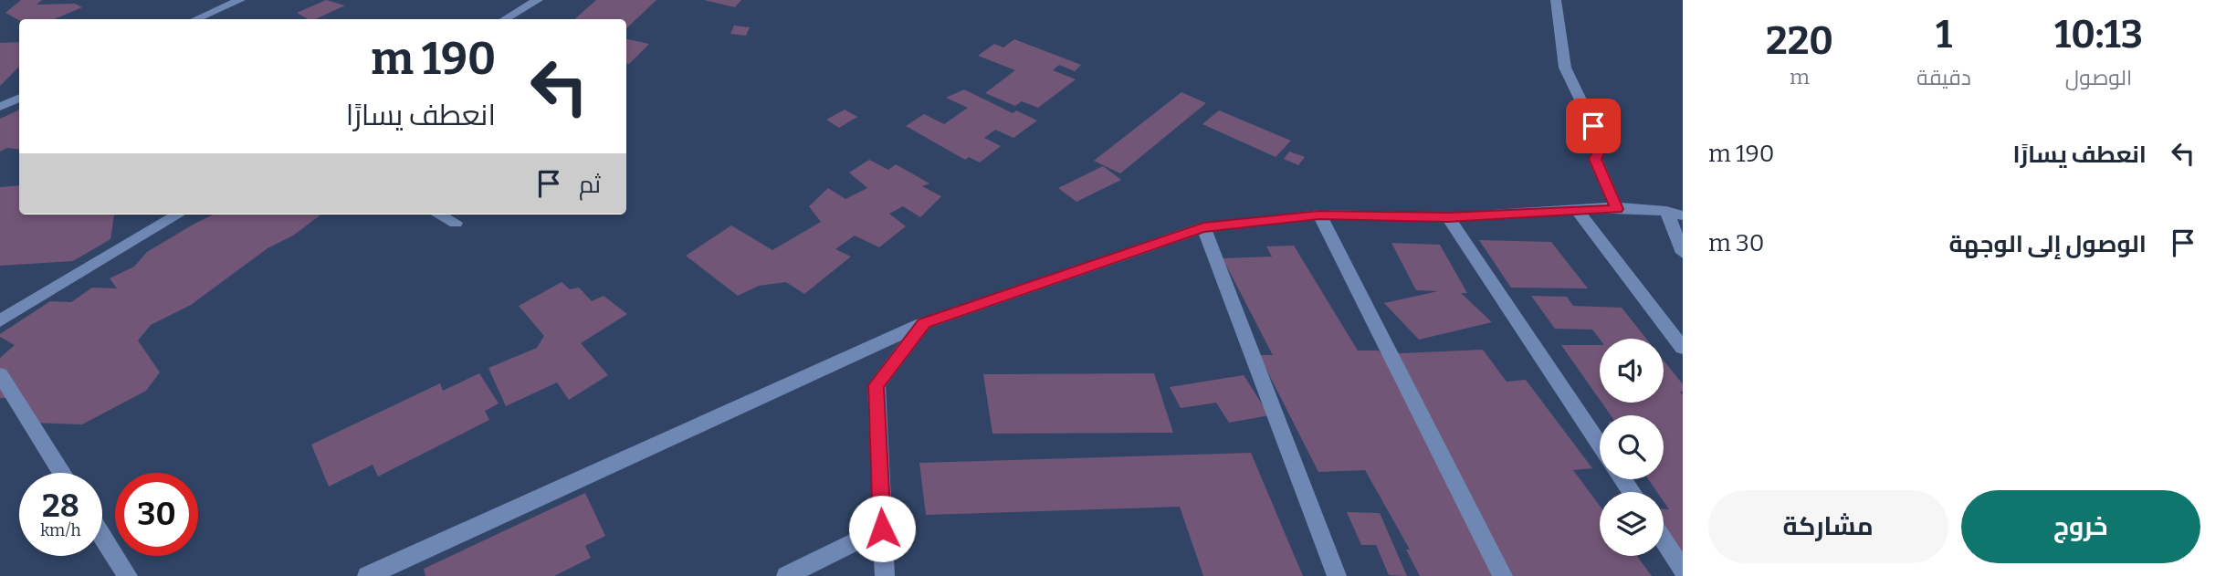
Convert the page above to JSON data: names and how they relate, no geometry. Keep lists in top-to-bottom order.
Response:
{
  "page": {
    "eta": [
      "10:13",
      "الوصول",
      "1",
      "دقيقة",
      "220",
      "m"
    ],
    "turn": ["190 m", "انعطف يسارًا"],
    "list": [
      {
        "name": "انعطف يسارًا",
        "value": "190 m"
      },
      {
        "name": "الوصول إلى الوجهة",
        "value": "30 m"
      }
    ],
    "then": "ثم",
    "speed": "28 km/h",
    "limit": "30",
    "buttons": ["خروج", "مشاركة"]
  }
}
